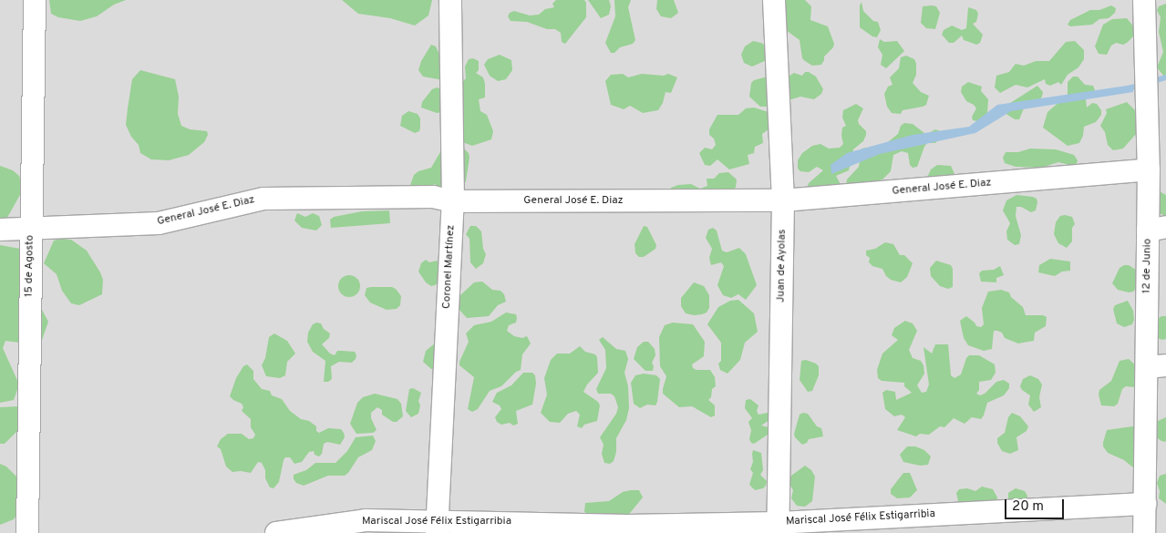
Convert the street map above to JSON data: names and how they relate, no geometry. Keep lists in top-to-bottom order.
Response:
{
  "streets": {
    "street": [
      "General José E. Diaz",
      "15 de Agosto",
      "Juan de Ayolas",
      "12 de Junio",
      "Coronel Martínez",
      "Mariscal José Félix Estigarribia"
    ]
  },
  "crossings": [
    ["General José E. Diaz", "15 de Agosto"],
    ["General José E. Diaz", "Juan de Ayolas"],
    ["General José E. Diaz", "12 de Junio"],
    ["General José E. Diaz", "Coronel Martínez"],
    ["Juan de Ayolas", "Mariscal José Félix Estigarribia"],
    ["12 de Junio", "Mariscal José Félix Estigarribia"],
    ["Coronel Martínez", "Mariscal José Félix Estigarribia"]
  ],
  "scale_bar": "20 m"
}
